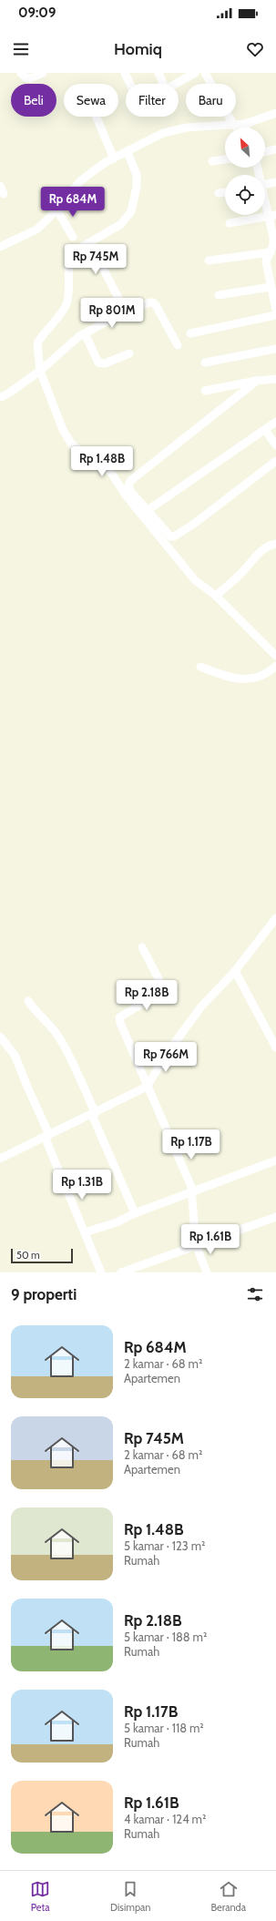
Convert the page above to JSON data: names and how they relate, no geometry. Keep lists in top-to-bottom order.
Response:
{
  "scale_bar": "50 m",
  "north": "top left",
  "page": {
    "status": "09:09",
    "header": "Homiq",
    "chip": [
      "Beli",
      "Sewa",
      "Filter",
      "Baru"
    ],
    "price": [
      "Rp 684M",
      "Rp 745M",
      "Rp 801M",
      "Rp 1.48B",
      "Rp 2.18B",
      "Rp 766M",
      "Rp 1.17B",
      "Rp 1.31B",
      "Rp 1.61B"
    ],
    "scale": "50 m",
    "heading": "9 properti",
    "list": [
      {
        "name": "Rp 684M",
        "note": "2 kamar · 68 m² · Apartemen"
      },
      {
        "name": "Rp 745M",
        "note": "2 kamar · 68 m² · Apartemen"
      },
      {
        "name": "Rp 1.48B",
        "note": "5 kamar · 123 m² · Rumah"
      },
      {
        "name": "Rp 2.18B",
        "note": "5 kamar · 188 m² · Rumah"
      },
      {
        "name": "Rp 1.17B",
        "note": "5 kamar · 118 m² · Rumah"
      },
      {
        "name": "Rp 1.61B",
        "note": "4 kamar · 124 m² · Rumah"
      }
    ],
    "tabs": ["Peta", "Disimpan", "Beranda"]
  }
}
